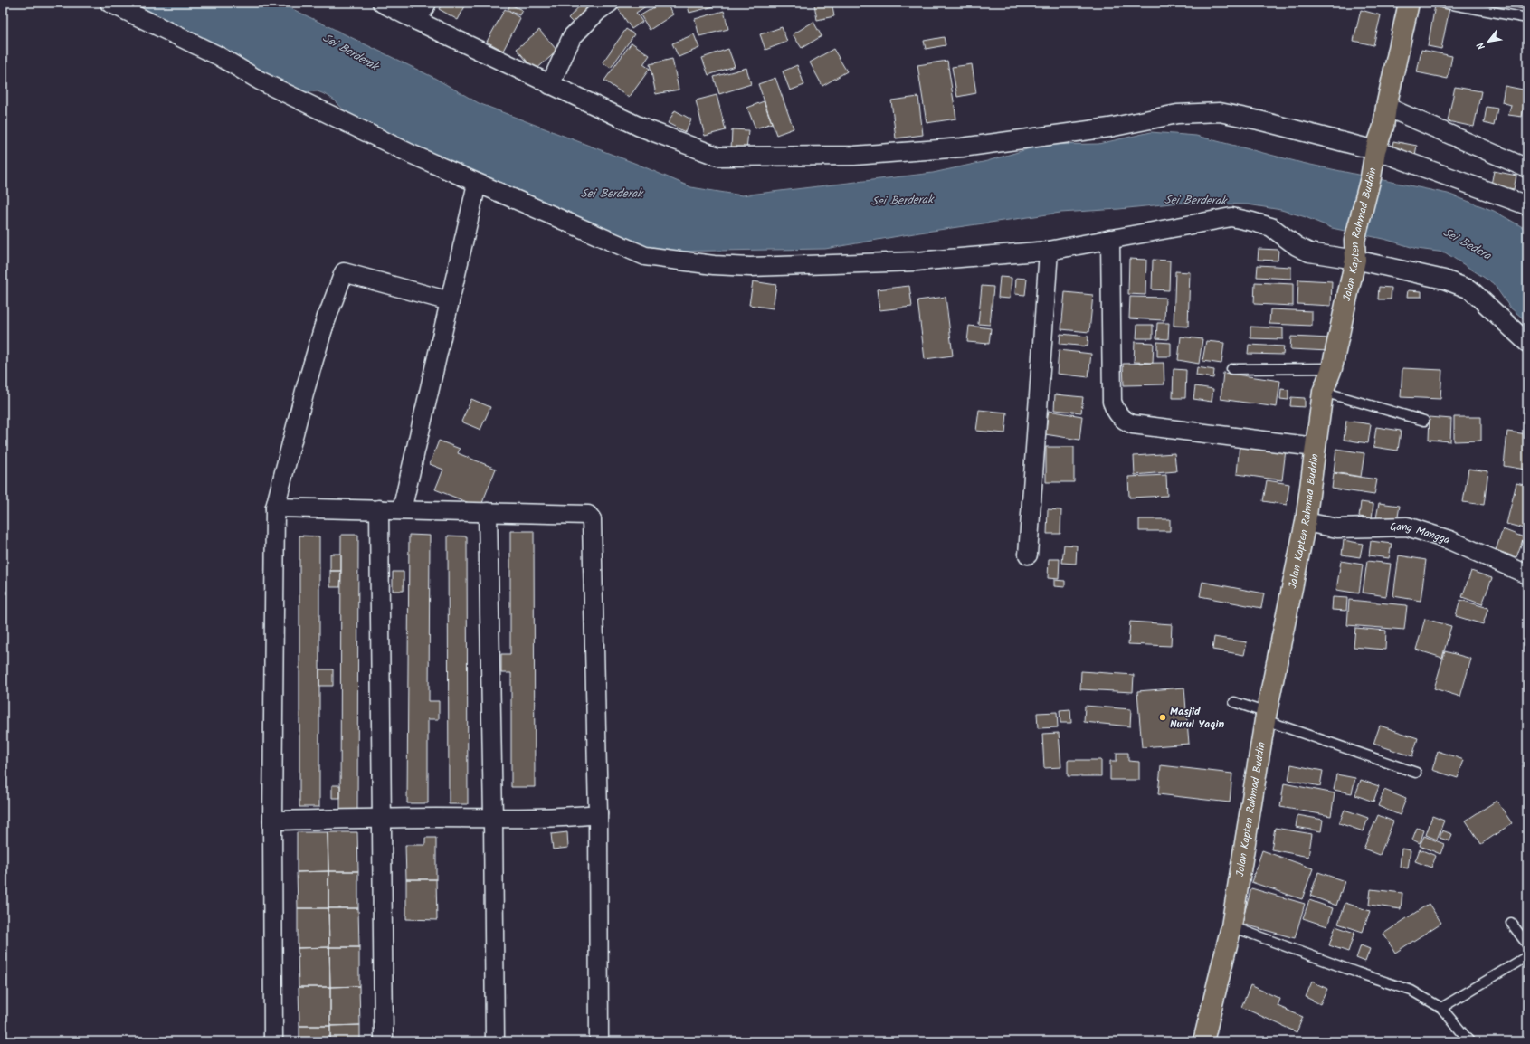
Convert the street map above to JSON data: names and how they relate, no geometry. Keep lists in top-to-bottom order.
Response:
{
  "streets": {
    "main road": ["Jalan Kapten Rahmad Buddin"],
    "street": ["Gang Mangga"]
  },
  "crossings": [
    ["Jalan Kapten Rahmad Buddin", "Gang Mangga"]
  ],
  "water": ["Sei Berderak", "Sei Bedera"],
  "places": ["Masjid Nurul Yaqin"],
  "north": "bottom left"
}
